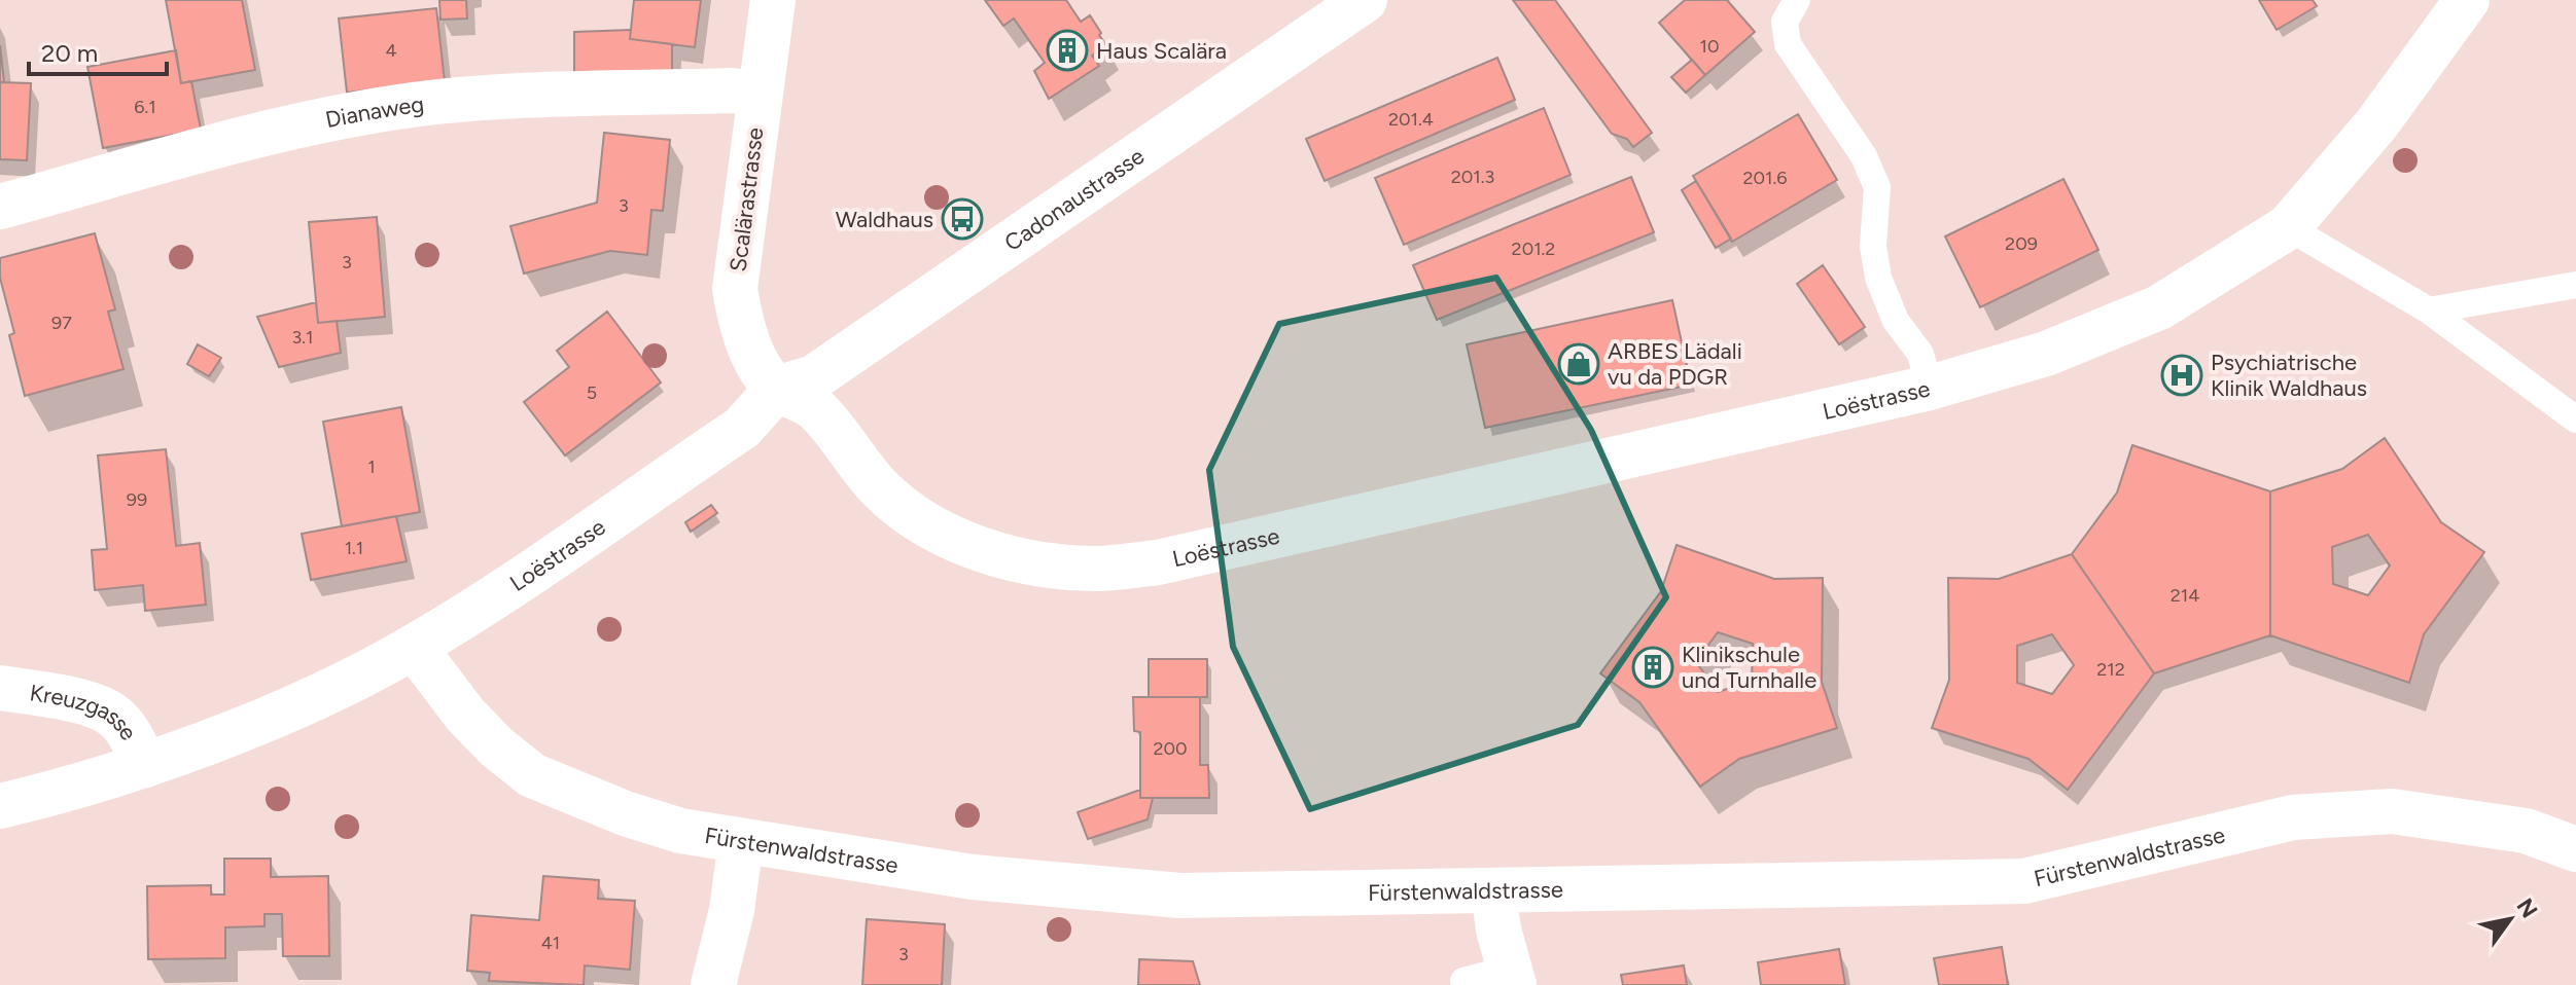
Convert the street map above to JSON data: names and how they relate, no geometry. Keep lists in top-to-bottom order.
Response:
{
  "streets": {
    "street": [
      "Dianaweg",
      "Scalärastrasse",
      "Cadonaustrasse",
      "Loëstrasse",
      "Kreuzgasse",
      "Fürstenwaldstrasse"
    ]
  },
  "crossings": [
    ["Dianaweg", "Scalärastrasse"],
    ["Scalärastrasse", "Cadonaustrasse"],
    ["Scalärastrasse", "Loëstrasse"],
    ["Cadonaustrasse", "Loëstrasse"],
    ["Loëstrasse", "Kreuzgasse"],
    ["Loëstrasse", "Fürstenwaldstrasse"]
  ],
  "places": {
    "building": ["Haus Scalära", "Klinikschule und Turnhalle"],
    "bus stop": ["Waldhaus"],
    "shop": ["ARBES Lädali vu da PDGR"],
    "hospital": ["Psychiatrische Klinik Waldhaus"]
  },
  "house_numbers": [
    "10",
    "4",
    "6.1",
    "201.4",
    "201.3",
    "201.6",
    "3",
    "209",
    "201.2",
    "3",
    "97",
    "3.1",
    "5",
    "1",
    "99",
    "1.1",
    "214",
    "212",
    "200",
    "41",
    "3"
  ],
  "scale_bar": "20 m",
  "north": "top right"
}
